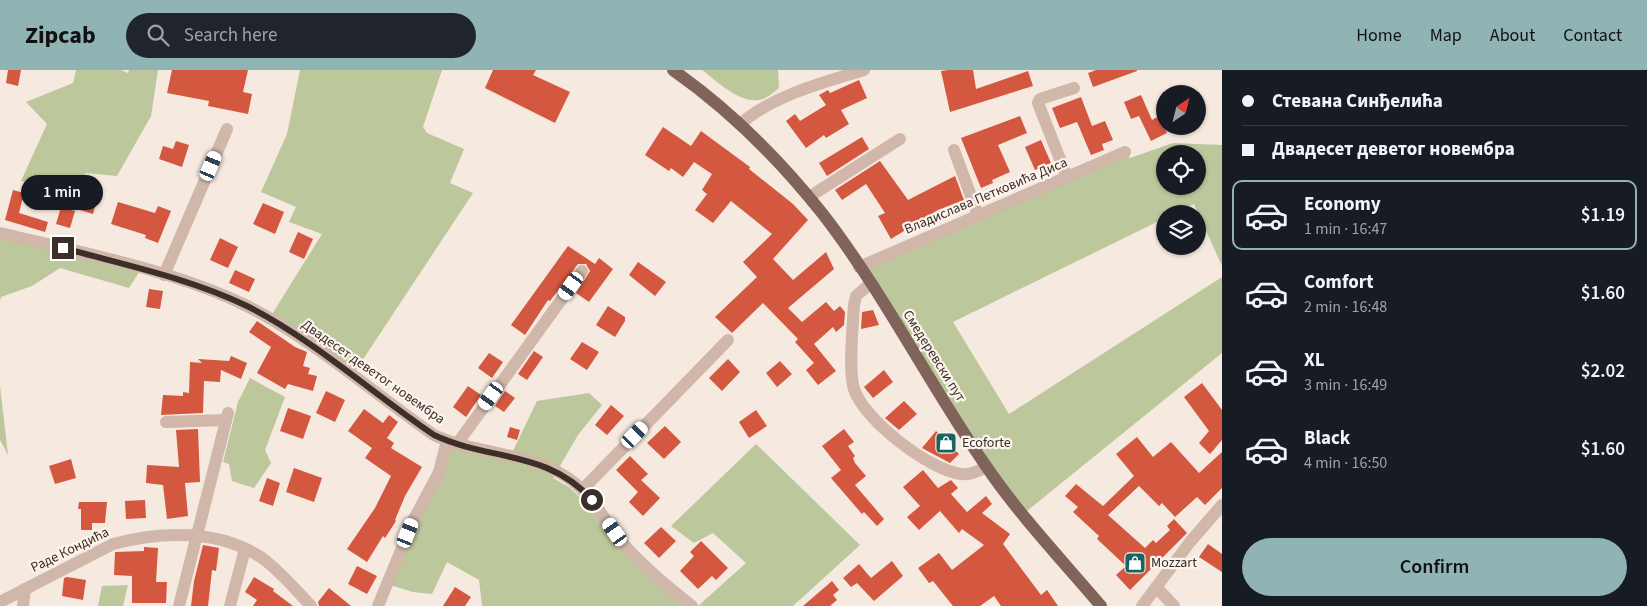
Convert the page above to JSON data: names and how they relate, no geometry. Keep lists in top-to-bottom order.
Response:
{
  "streets": {
    "main road": ["Смедеревски пут"],
    "street": ["Владислава Петковића Диса", "Двадесет деветог новембра", "Раде Кондића"]
  },
  "crossings": [
    ["Владислава Петковића Диса", "Смедеревски пут"]
  ],
  "places": {
    "shop": ["Ecoforte", "Mozzart"]
  },
  "north": "top right",
  "page": {
    "header": "Zipcab",
    "search": "Search here",
    "nav": [
      "Home",
      "Map",
      "About",
      "Contact"
    ],
    "banner": ["Стевана Синђелића", "Двадесет деветог новембра"],
    "bubble": "1 min",
    "list": [
      {
        "name": "Economy",
        "note": "1 min · 16:47",
        "value": "$1.19"
      },
      {
        "name": "Comfort",
        "note": "2 min · 16:48",
        "value": "$1.60"
      },
      {
        "name": "XL",
        "note": "3 min · 16:49",
        "value": "$2.02"
      },
      {
        "name": "Black",
        "note": "4 min · 16:50",
        "value": "$1.60"
      }
    ],
    "buttons": "Confirm"
  }
}
